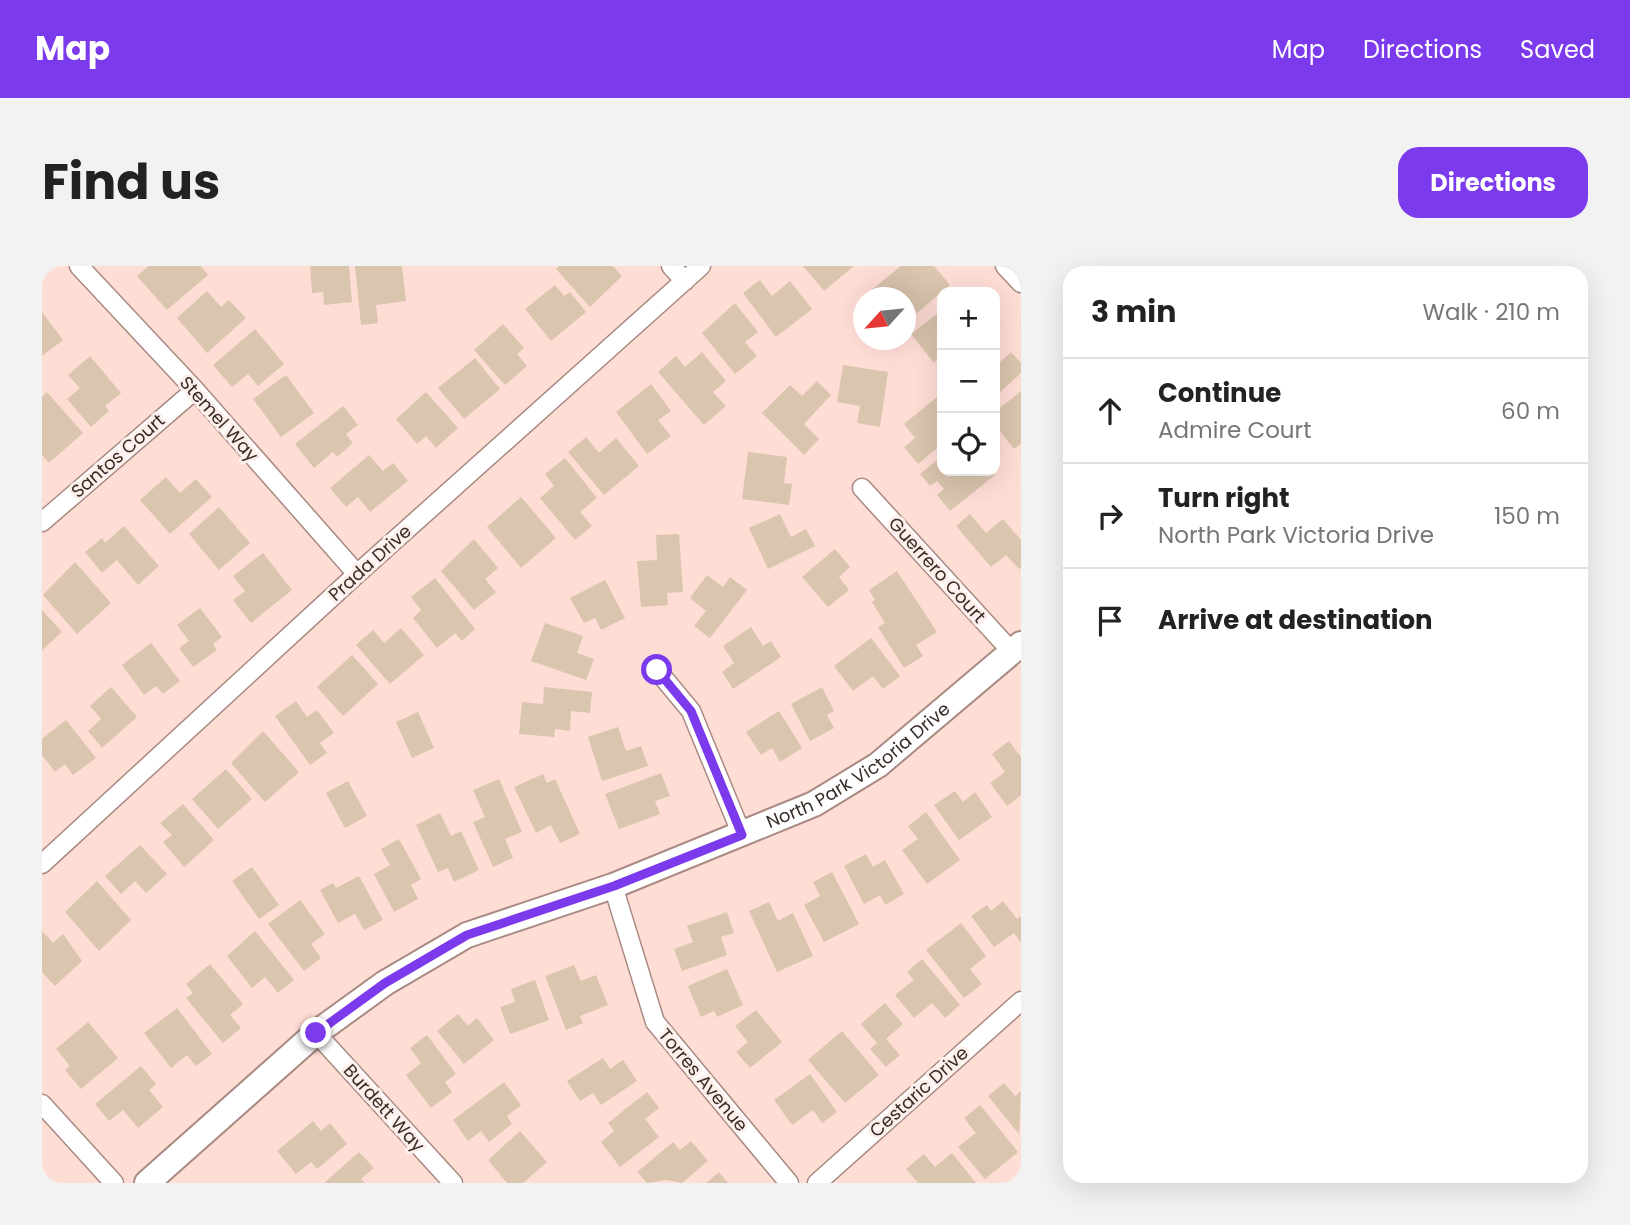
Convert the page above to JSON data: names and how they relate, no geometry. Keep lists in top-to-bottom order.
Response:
{
  "streets": {
    "main road": ["North Park Victoria Drive"],
    "street": [
      "Stemel Way",
      "Santos Court",
      "Prada Drive",
      "Guerrero Court",
      "Torres Avenue",
      "Cestaric Drive",
      "Burdett Way"
    ]
  },
  "crossings": [
    ["Stemel Way", "Santos Court"],
    ["Stemel Way", "Prada Drive"],
    ["Guerrero Court", "North Park Victoria Drive"],
    ["North Park Victoria Drive", "Torres Avenue"],
    ["North Park Victoria Drive", "Burdett Way"]
  ],
  "north": "bottom left",
  "page": {
    "header": "Map",
    "nav": ["Map", "Directions", "Saved"],
    "title": "Find us",
    "buttons": "Directions",
    "heading": ["3 min", "Walk · 210 m"],
    "map_buttons": ["+", "−"],
    "list": [
      ["Continue", "Admire Court", "60 m"],
      ["Turn right", "North Park Victoria Drive", "150 m"],
      "Arrive at destination"
    ]
  }
}
